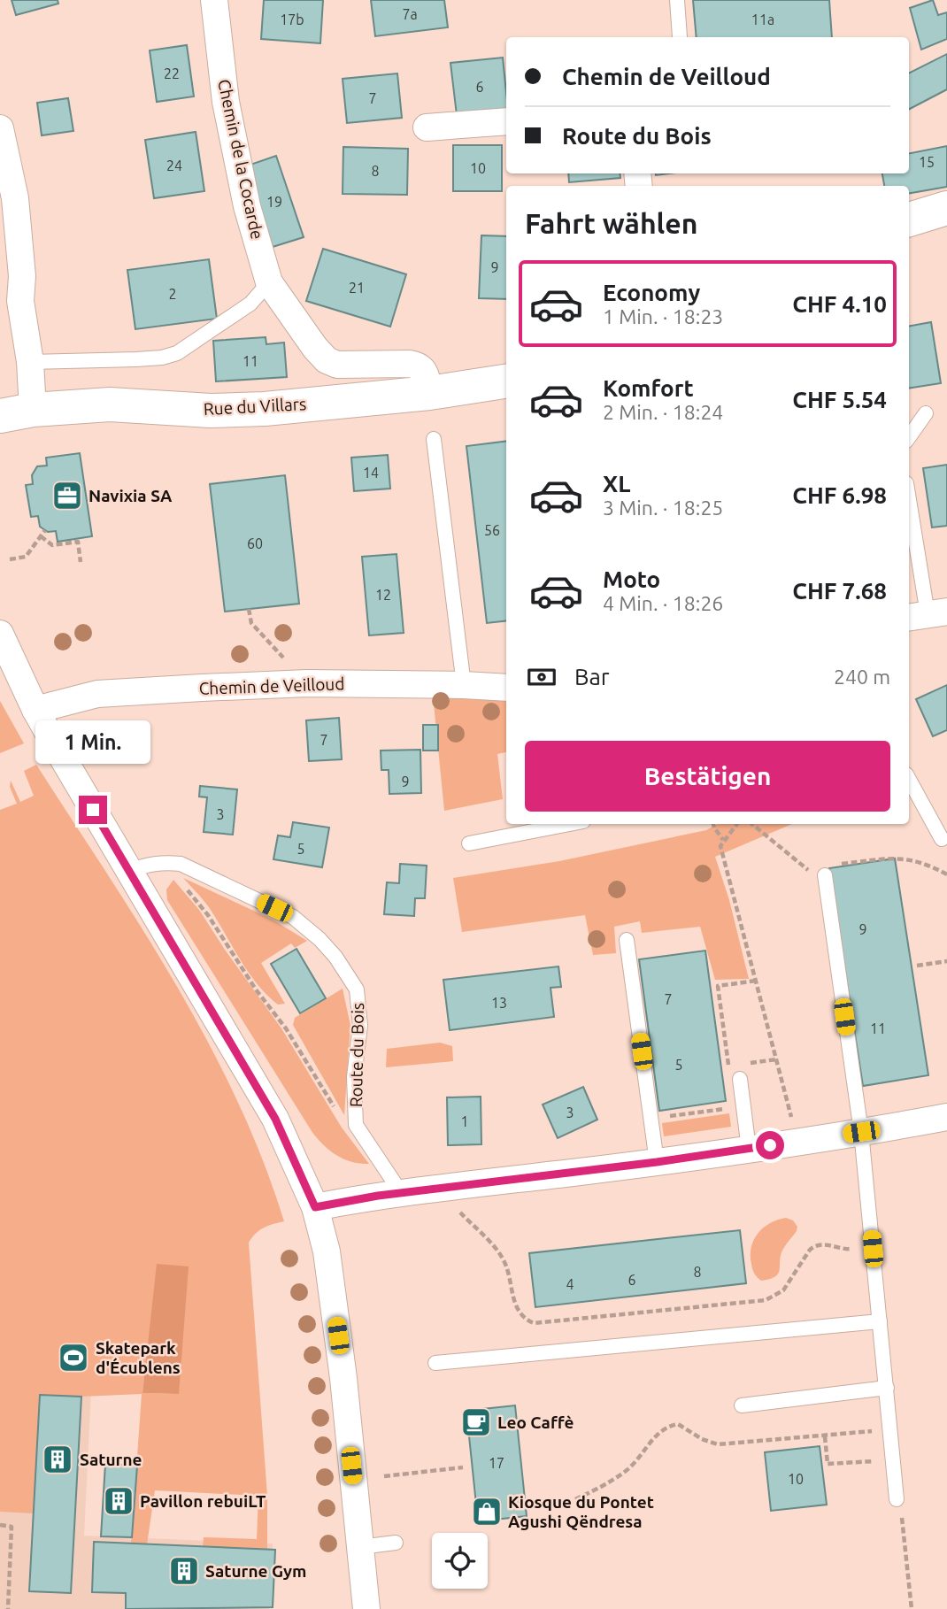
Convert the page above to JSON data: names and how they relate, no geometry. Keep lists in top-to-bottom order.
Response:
{
  "streets": {
    "main road": ["Rue du Villars"],
    "street": ["Chemin de la Cocarde", "Chemin de Veilloud"],
    "lane": ["Route du Bois"]
  },
  "crossings": [
    ["Chemin de la Cocarde", "Rue du Villars"]
  ],
  "places": {
    "office": ["Navixia SA"],
    "sports": ["Skatepark d'Écublens"],
    "cafe": ["Leo Caffè"],
    "building": ["Saturne", "Pavillon rebuiLT", "Saturne Gym"],
    "shop": ["Kiosque du Pontet Agushi Qëndresa"]
  },
  "house_numbers": [
    "7a",
    "17b",
    "11a",
    "22",
    "6",
    "7",
    "15",
    "24",
    "10",
    "8",
    "19",
    "9",
    "21",
    "2",
    "11",
    "14",
    "56",
    "60",
    "12",
    "7",
    "9",
    "3",
    "5",
    "9",
    "7",
    "13",
    "11",
    "5",
    "3",
    "1",
    "8",
    "6",
    "4",
    "17",
    "10"
  ],
  "page": {
    "banner": ["Chemin de Veilloud", "Route du Bois"],
    "heading": "Fahrt wählen",
    "list": [
      {
        "name": "Economy",
        "note": "1 Min. · 18:23",
        "value": "CHF 4.10"
      },
      {
        "name": "Komfort",
        "note": "2 Min. · 18:24",
        "value": "CHF 5.54"
      },
      {
        "name": "XL",
        "note": "3 Min. · 18:25",
        "value": "CHF 6.98"
      },
      {
        "name": "Moto",
        "note": "4 Min. · 18:26",
        "value": "CHF 7.68"
      }
    ],
    "pay": ["Bar", "240 m"],
    "bubble": "1 Min.",
    "buttons": "Bestätigen"
  }
}
